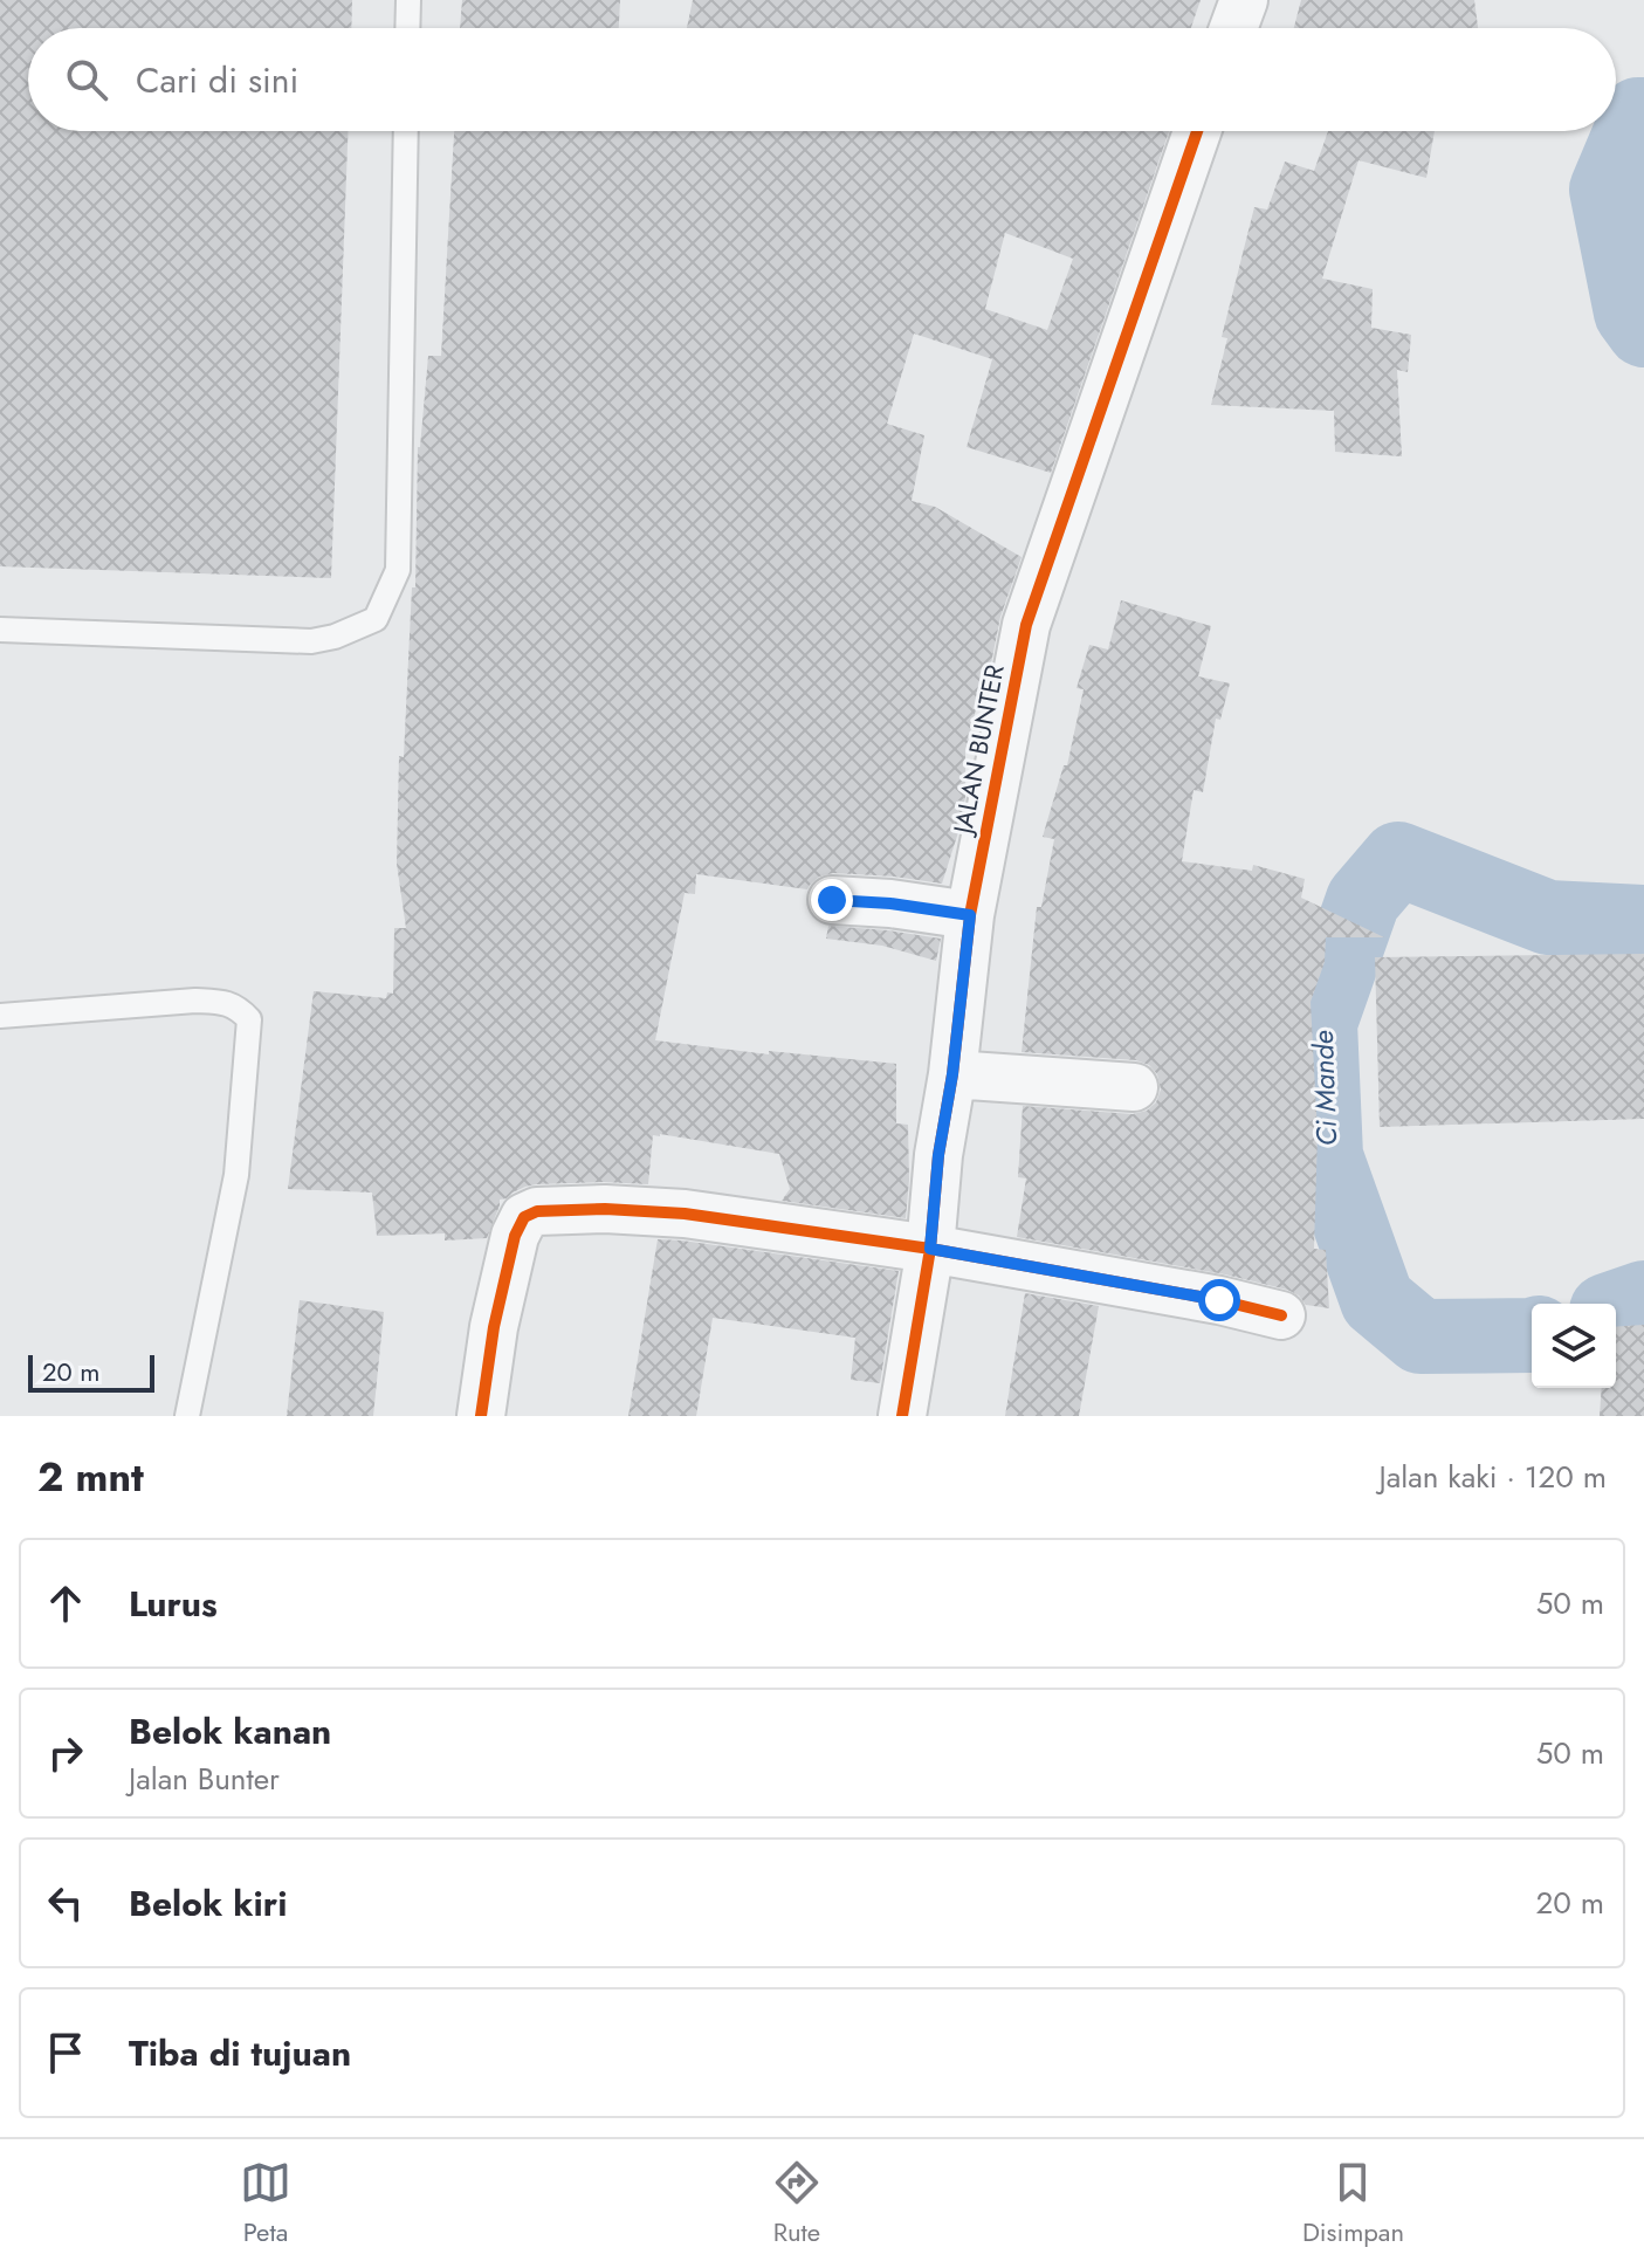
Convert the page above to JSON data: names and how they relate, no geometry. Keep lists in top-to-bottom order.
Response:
{
  "streets": {
    "street": ["JALAN BUNTER"]
  },
  "water": ["Ci Mande"],
  "scale_bar": "20 m",
  "page": {
    "search": "Cari di sini",
    "scale": "20 m",
    "heading": ["2 mnt", "Jalan kaki · 120 m"],
    "list": [
      ["Lurus", "50 m"],
      ["Belok kanan", "Jalan Bunter", "50 m"],
      ["Belok kiri", "20 m"],
      "Tiba di tujuan"
    ],
    "nav": ["Peta", "Rute", "Disimpan"]
  }
}
